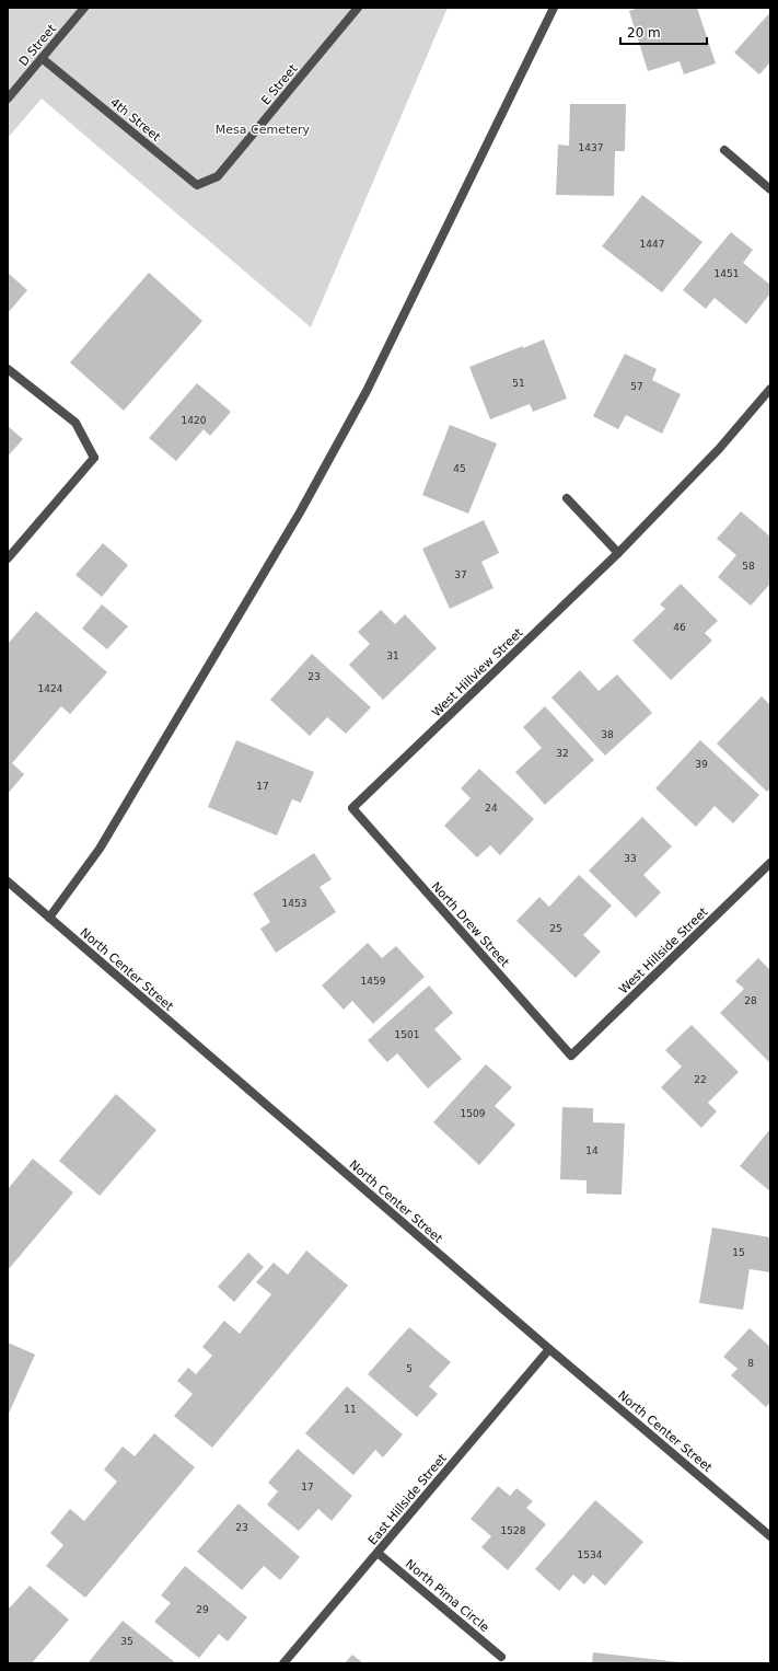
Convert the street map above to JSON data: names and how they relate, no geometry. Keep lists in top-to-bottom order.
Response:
{
  "streets": {
    "street": [
      "D Street",
      "E Street",
      "4th Street",
      "West Hillview Street",
      "North Drew Street",
      "West Hillside Street",
      "North Center Street",
      "East Hillside Street",
      "North Pima Circle"
    ]
  },
  "crossings": [
    ["D Street", "4th Street"],
    ["E Street", "4th Street"],
    ["West Hillview Street", "North Drew Street"],
    ["North Drew Street", "West Hillside Street"],
    ["North Center Street", "East Hillside Street"],
    ["East Hillside Street", "North Pima Circle"]
  ],
  "parks": ["Mesa Cemetery"],
  "house_numbers": [
    "1437",
    "1447",
    "1451",
    "51",
    "57",
    "1420",
    "45",
    "58",
    "37",
    "46",
    "31",
    "23",
    "1424",
    "38",
    "32",
    "39",
    "17",
    "24",
    "33",
    "1453",
    "25",
    "1459",
    "28",
    "1501",
    "22",
    "1509",
    "14",
    "15",
    "8",
    "5",
    "11",
    "17",
    "23",
    "1528",
    "1534",
    "29",
    "35"
  ],
  "scale_bar": "20 m"
}
